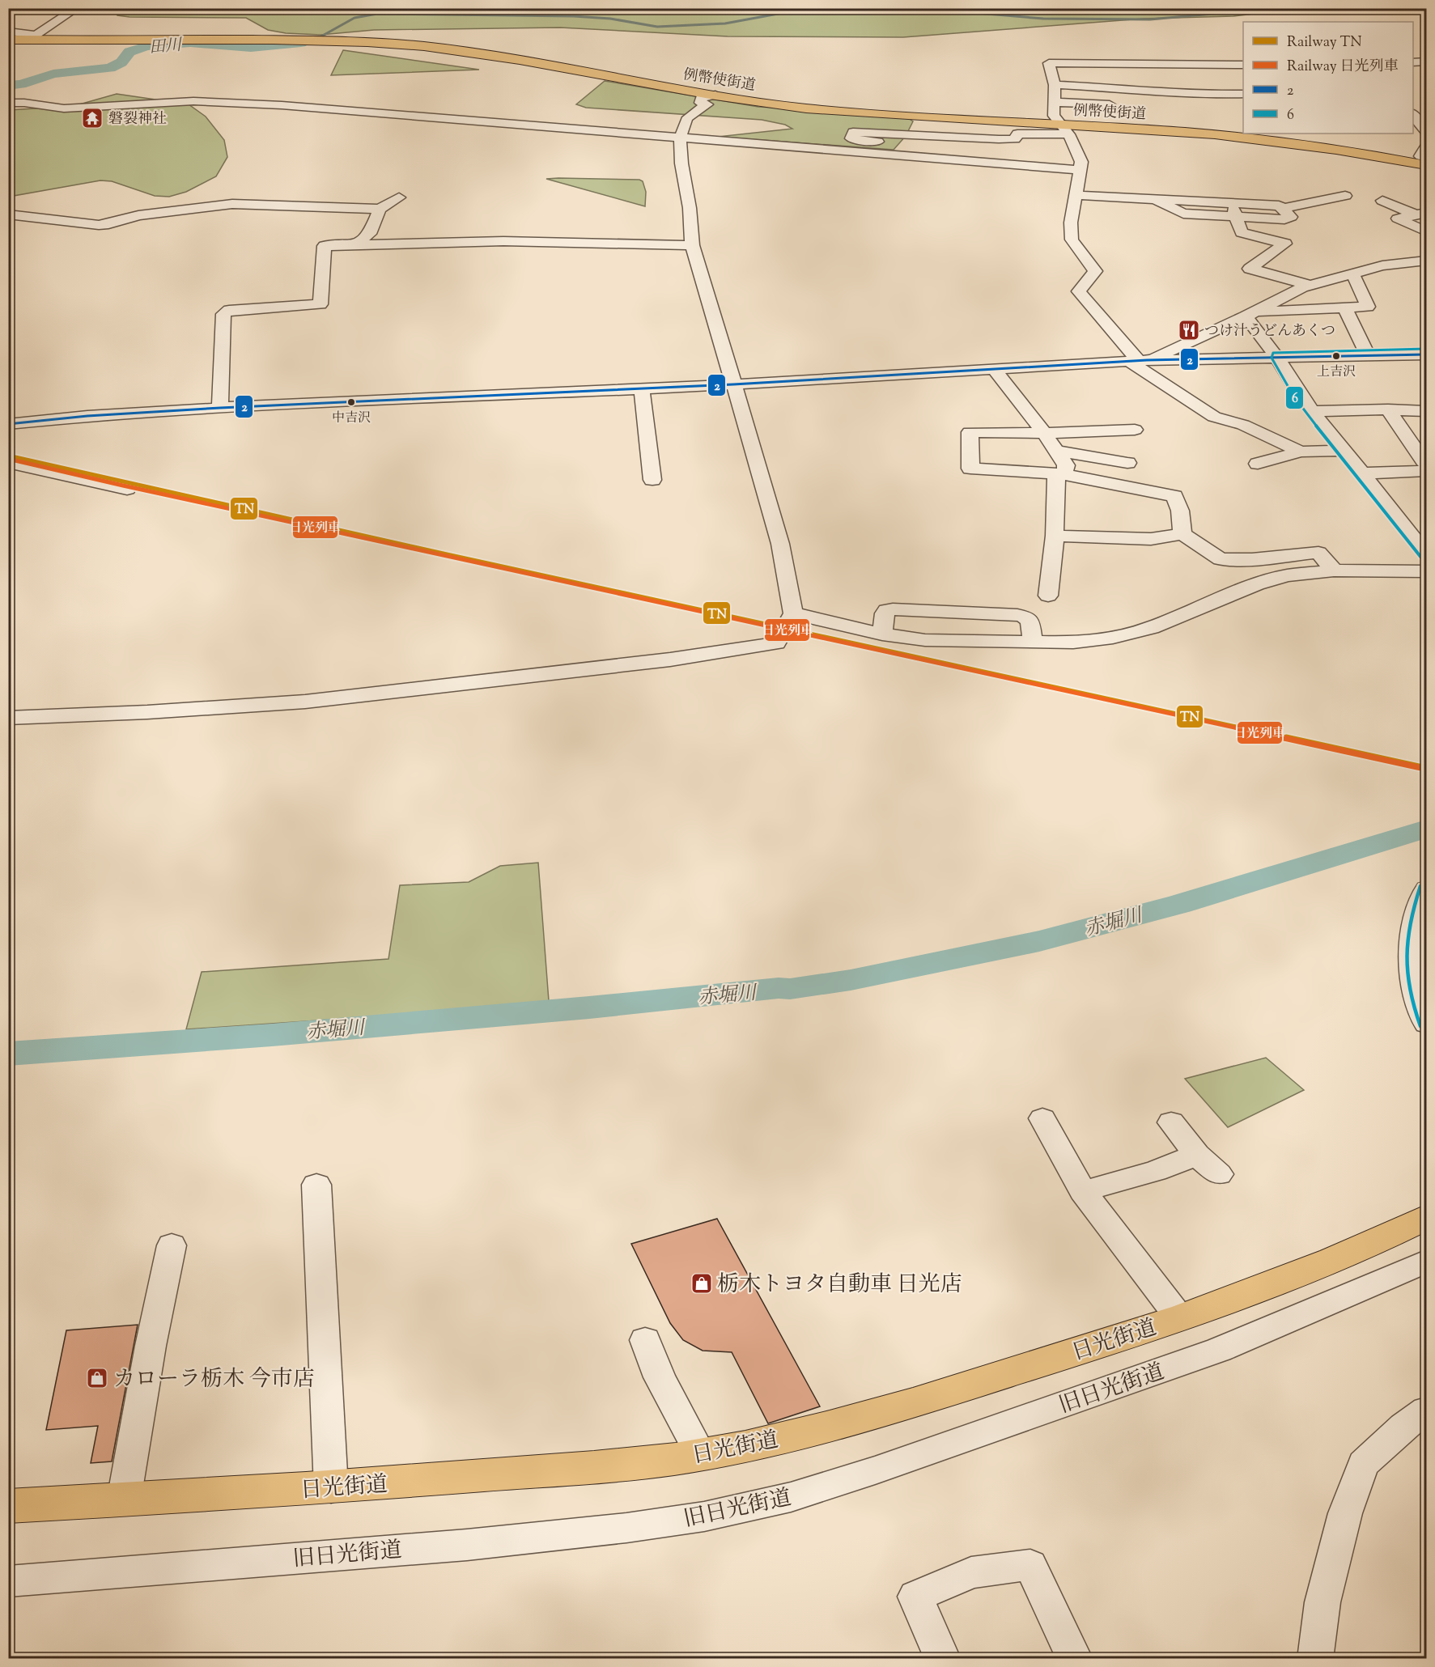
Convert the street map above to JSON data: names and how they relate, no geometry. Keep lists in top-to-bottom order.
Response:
{
  "streets": {
    "highway": ["例幣使街道", "日光街道"],
    "street": ["旧日光街道"]
  },
  "water": ["田川", "赤堀川"],
  "places": {
    "temple": ["磐裂神社"],
    "restaurant": ["つけ汁うどんあくつ"],
    "other": ["上吉沢", "中吉沢"],
    "shop": ["栃木トヨタ自動車 日光店", "カローラ栃木 今市店"]
  },
  "lines": [
    "transit line 6",
    "transit line 2",
    "rail line TN",
    "rail line 日光列車"
  ],
  "legend": [
    "Railway TN",
    "Railway 日光列車",
    "2",
    "6"
  ]
}
